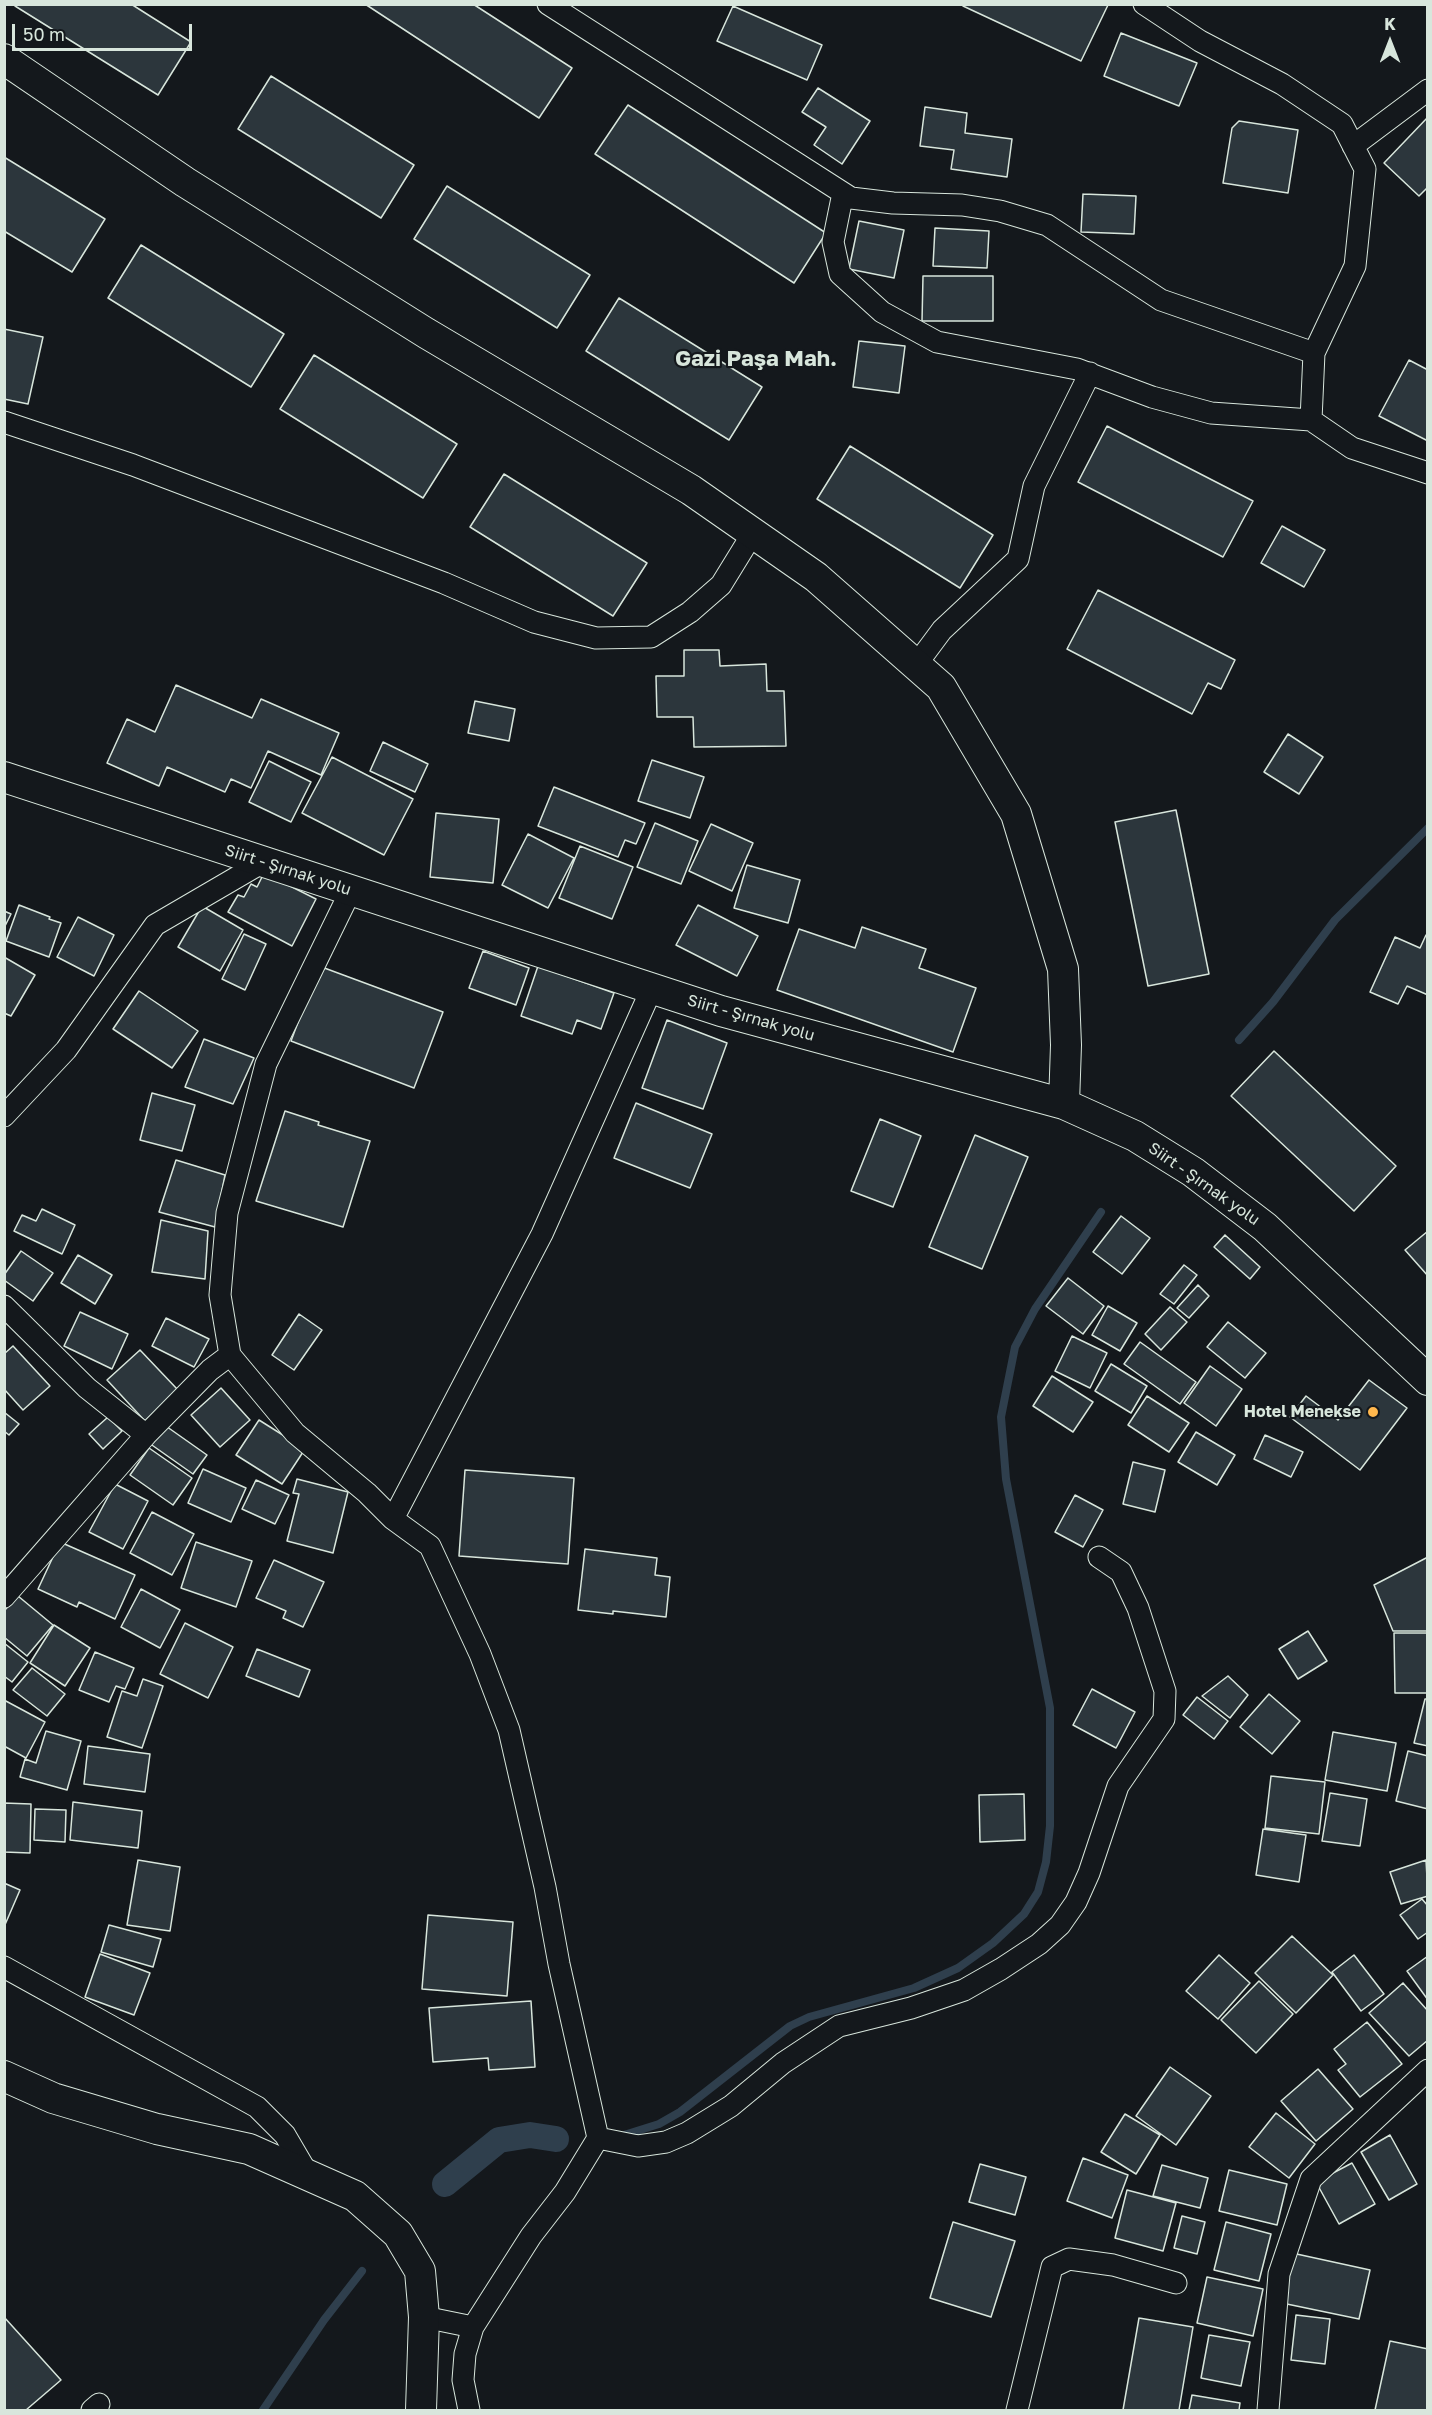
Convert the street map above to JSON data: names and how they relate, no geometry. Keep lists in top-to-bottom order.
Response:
{
  "streets": {
    "street": ["Siirt - Şırnak yolu"]
  },
  "districts": ["Gazi Paşa Mah."],
  "places": ["Hotel Menekse"],
  "scale_bar": "50 m",
  "north": "top"
}
